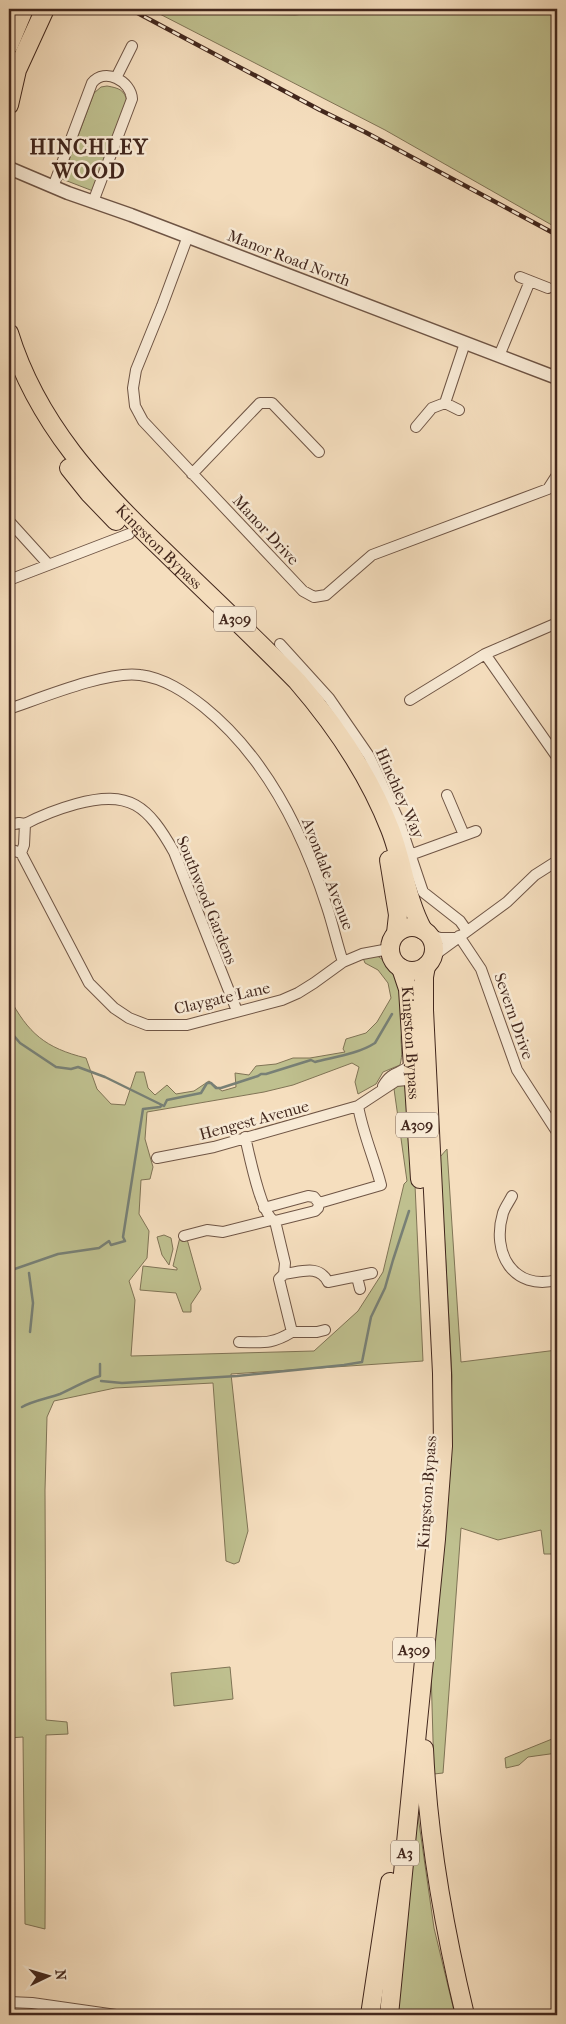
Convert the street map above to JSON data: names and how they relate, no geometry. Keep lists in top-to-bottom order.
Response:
{
  "streets": {
    "highway": ["Kingston Bypass", "A309", "A3"],
    "street": [
      "Manor Road North",
      "Manor Drive",
      "Hinchley Way",
      "Avondale Avenue",
      "Southwood Gardens",
      "Claygate Lane",
      "Severn Drive",
      "Hengest Avenue"
    ]
  },
  "crossings": [
    ["Manor Road North", "Manor Drive"],
    ["Kingston Bypass", "A309"],
    ["Kingston Bypass", "Claygate Lane"],
    ["Kingston Bypass", "Hengest Avenue"],
    ["Kingston Bypass", "A3"],
    ["A309", "A3"],
    ["Hinchley Way", "Severn Drive"],
    ["Avondale Avenue", "Claygate Lane"],
    ["Southwood Gardens", "Claygate Lane"]
  ],
  "districts": ["HINCHLEY WOOD"],
  "north": "right"
}
